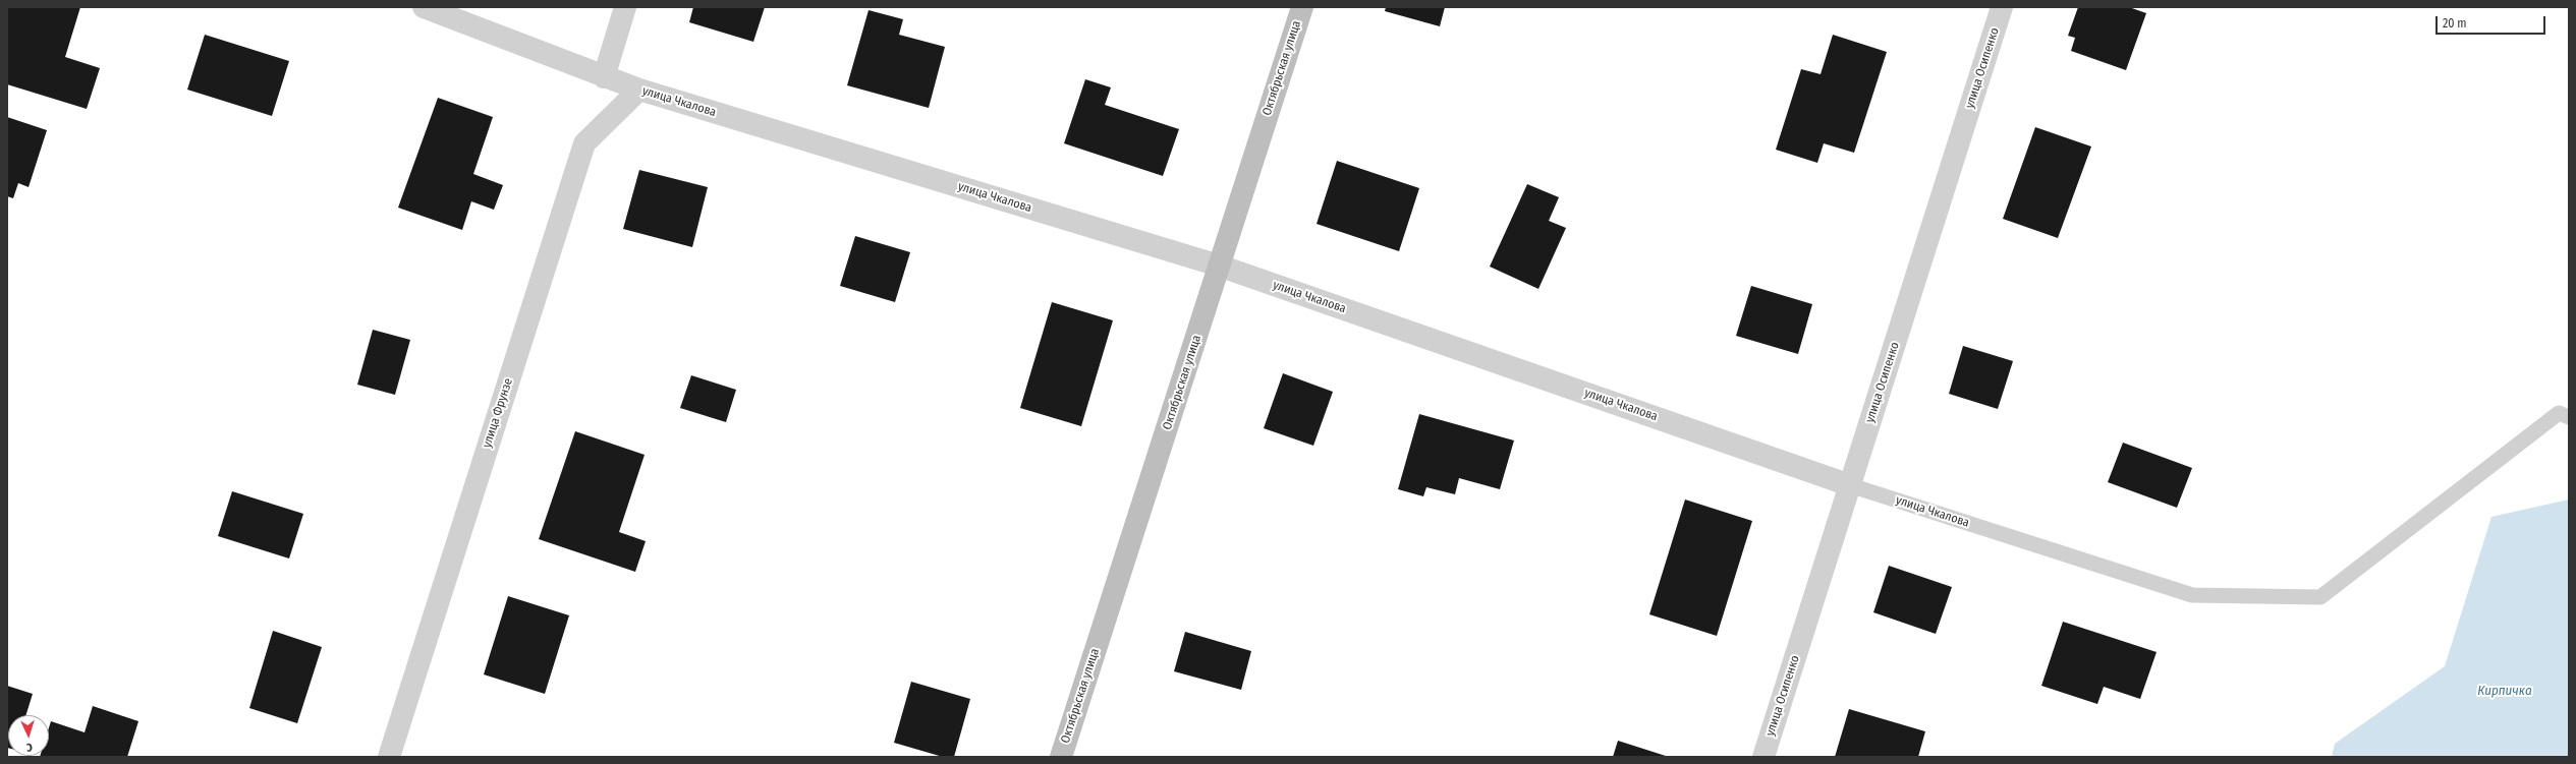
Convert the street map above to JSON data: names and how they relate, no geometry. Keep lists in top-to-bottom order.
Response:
{
  "streets": {
    "street": [
      "Октябрьская улица",
      "улица Осипенко",
      "улица Чкалова",
      "улица Фрунзе"
    ]
  },
  "crossings": [
    ["Октябрьская улица", "улица Чкалова"],
    ["улица Осипенко", "улица Чкалова"],
    ["улица Чкалова", "улица Фрунзе"]
  ],
  "water": ["Кирпичка"],
  "scale_bar": "20 m",
  "north": "bottom"
}
